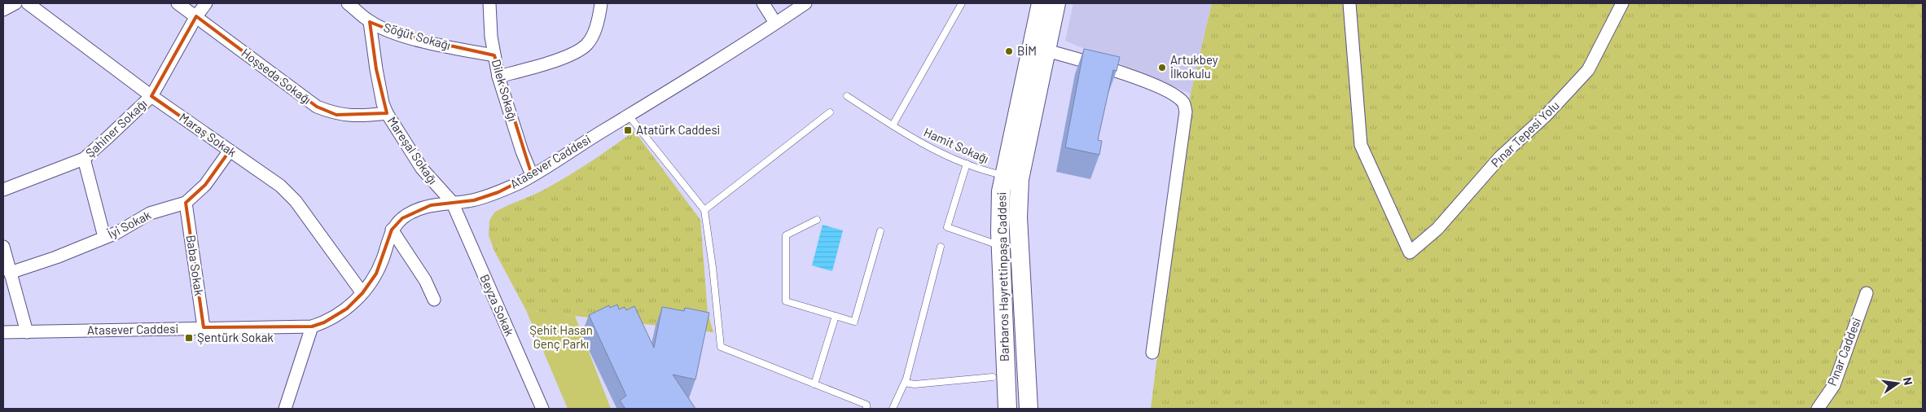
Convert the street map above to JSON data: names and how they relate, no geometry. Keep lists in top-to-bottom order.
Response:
{
  "streets": {
    "street": [
      "Söğüt Sokağı",
      "Hoşseda Sokağı",
      "Dilek Sokağı",
      "Şahiner Sokağı",
      "Pınar Tepesi Yolu",
      "Maraş Sokak",
      "Mareşal Sokağı",
      "Atasever Caddesi",
      "İyi Sokak",
      "Baba Sokak",
      "Barbaros Hayrettinpaşa Caddesi",
      "Beyza Sokak",
      "Pınar Caddesi"
    ],
    "lane": ["Hamit Sokağı"]
  },
  "crossings": [
    ["Söğüt Sokağı", "Dilek Sokağı"],
    ["Söğüt Sokağı", "Mareşal Sokağı"],
    ["Hoşseda Sokağı", "Şahiner Sokağı"],
    ["Hoşseda Sokağı", "Mareşal Sokağı"],
    ["Dilek Sokağı", "Atasever Caddesi"],
    ["Şahiner Sokağı", "Maraş Sokak"],
    ["Maraş Sokak", "Atasever Caddesi"],
    ["Maraş Sokak", "İyi Sokak"],
    ["Hamit Sokağı", "Barbaros Hayrettinpaşa Caddesi"],
    ["Mareşal Sokağı", "Atasever Caddesi"],
    ["Mareşal Sokağı", "Beyza Sokak"],
    ["Atasever Caddesi", "Baba Sokak"],
    ["Atasever Caddesi", "Beyza Sokak"],
    ["İyi Sokak", "Baba Sokak"]
  ],
  "parks": ["Şehit Hasan Genç Parkı"],
  "places": {
    "other": ["BİM", "Artukbey İlkokulu"],
    "transit": ["Atatürk Caddesi̇", "Şentürk Sokak"]
  },
  "north": "right"
}
